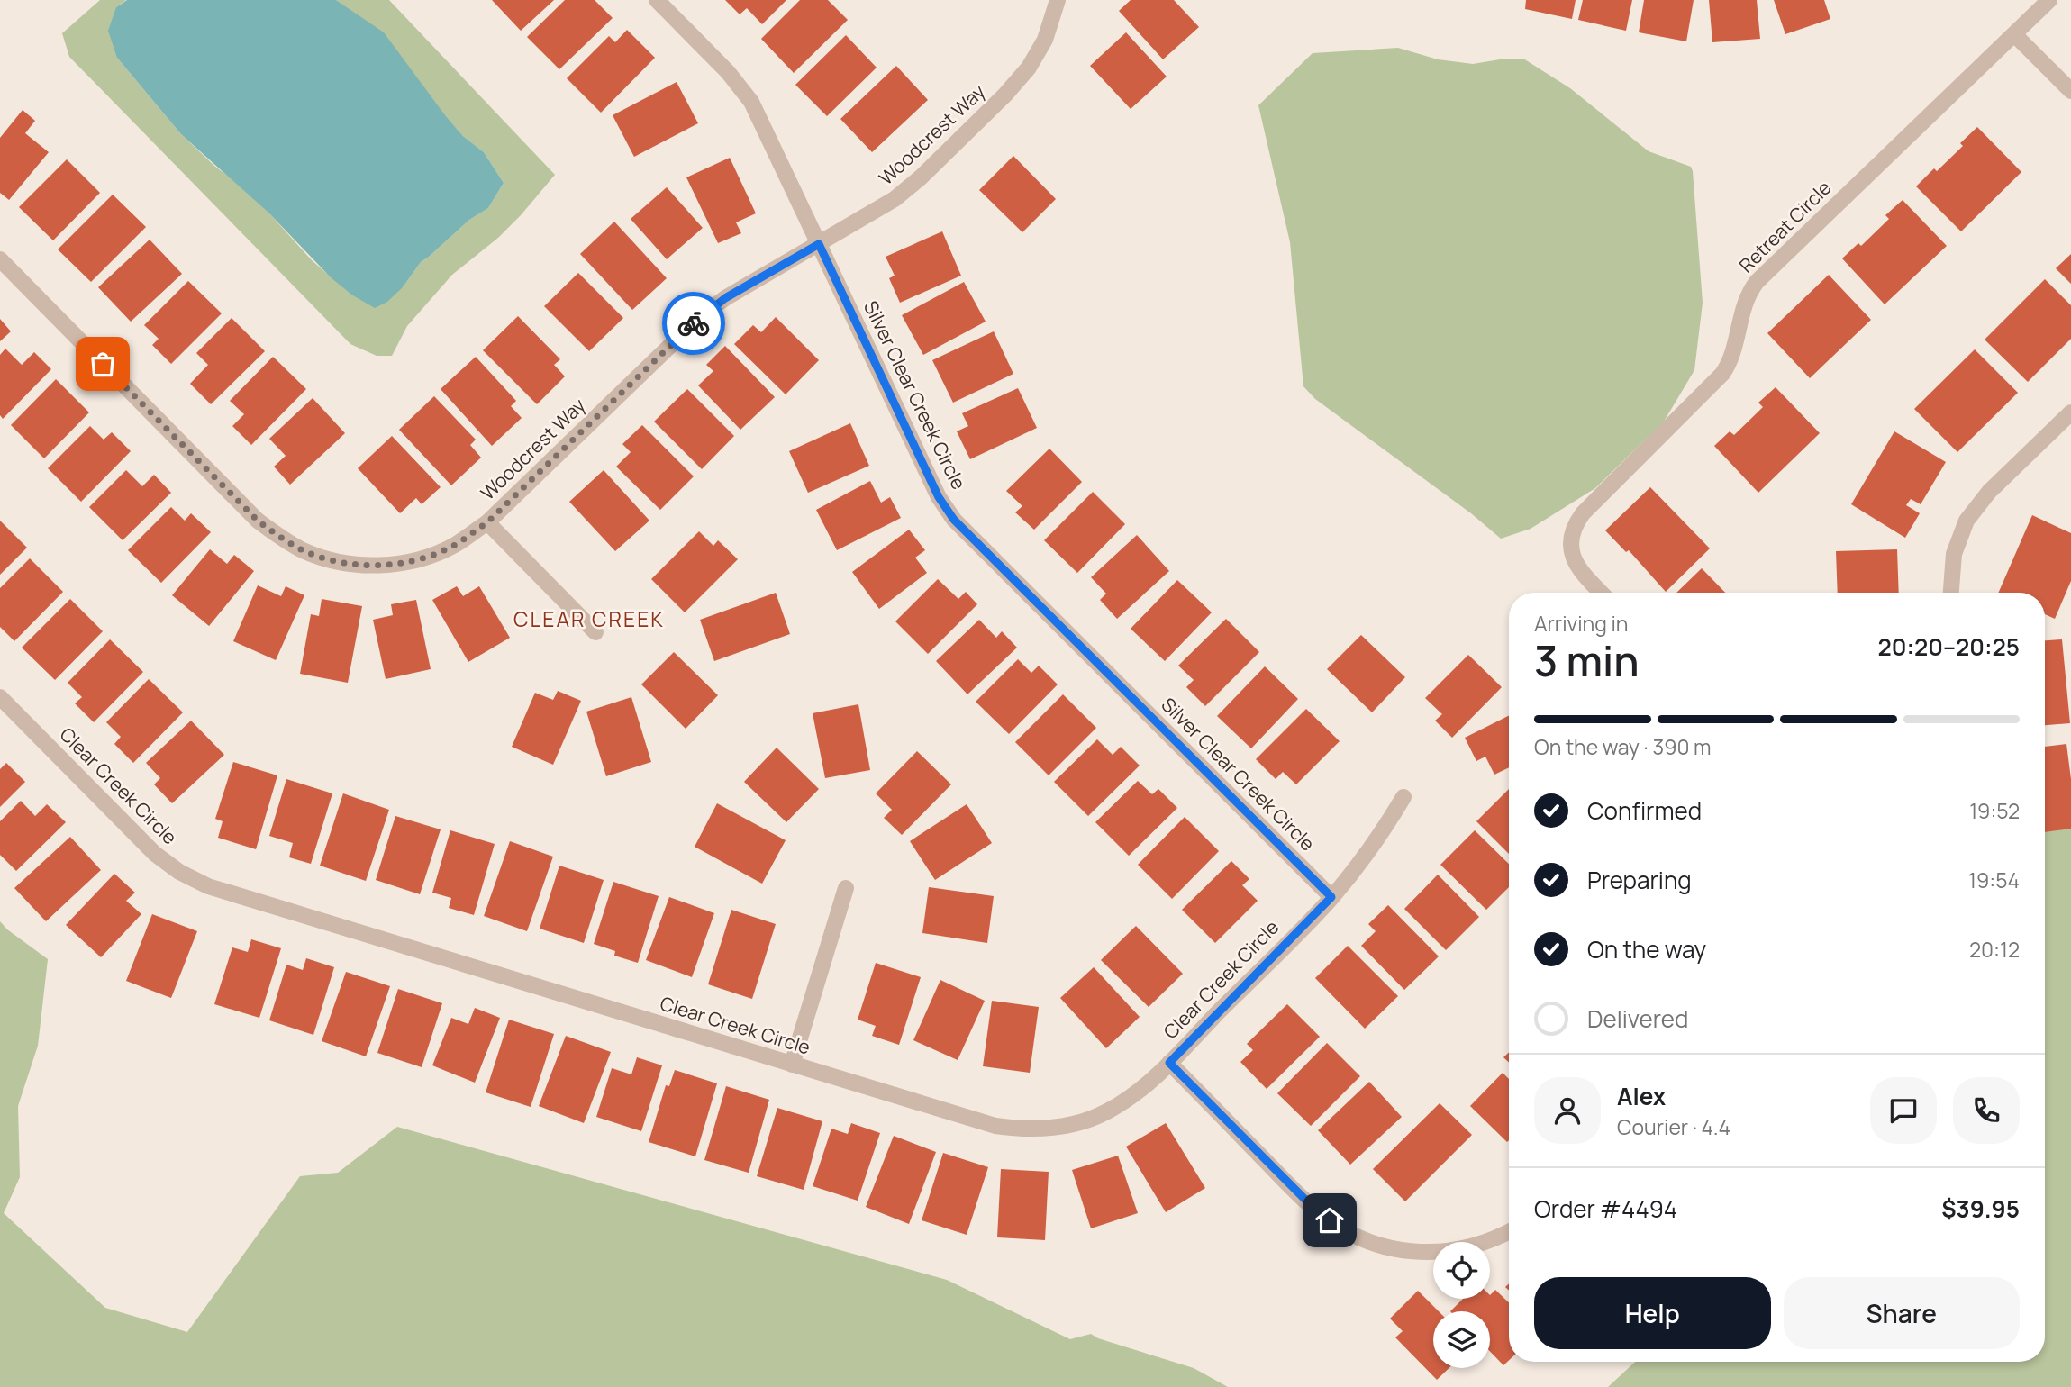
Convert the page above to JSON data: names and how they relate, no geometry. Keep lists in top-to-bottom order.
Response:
{
  "streets": {
    "street": [
      "Woodcrest Way",
      "Retreat Circle",
      "Silver Clear Creek Circle",
      "Clear Creek Circle"
    ]
  },
  "crossings": [
    ["Woodcrest Way", "Silver Clear Creek Circle"],
    ["Silver Clear Creek Circle", "Clear Creek Circle"]
  ],
  "districts": ["CLEAR CREEK"],
  "page": {
    "heading": ["3 min", "Arriving in", "20:20–20:25"],
    "panel": [
      "Alex",
      "Courier · 4.4",
      "Order #4494",
      "$39.95"
    ],
    "bar": "On the way · 390 m",
    "list": [
      ["Confirmed", "19:52"],
      ["Preparing", "19:54"],
      ["On the way", "20:12"],
      "Delivered"
    ],
    "buttons": ["Help", "Share"]
  }
}
